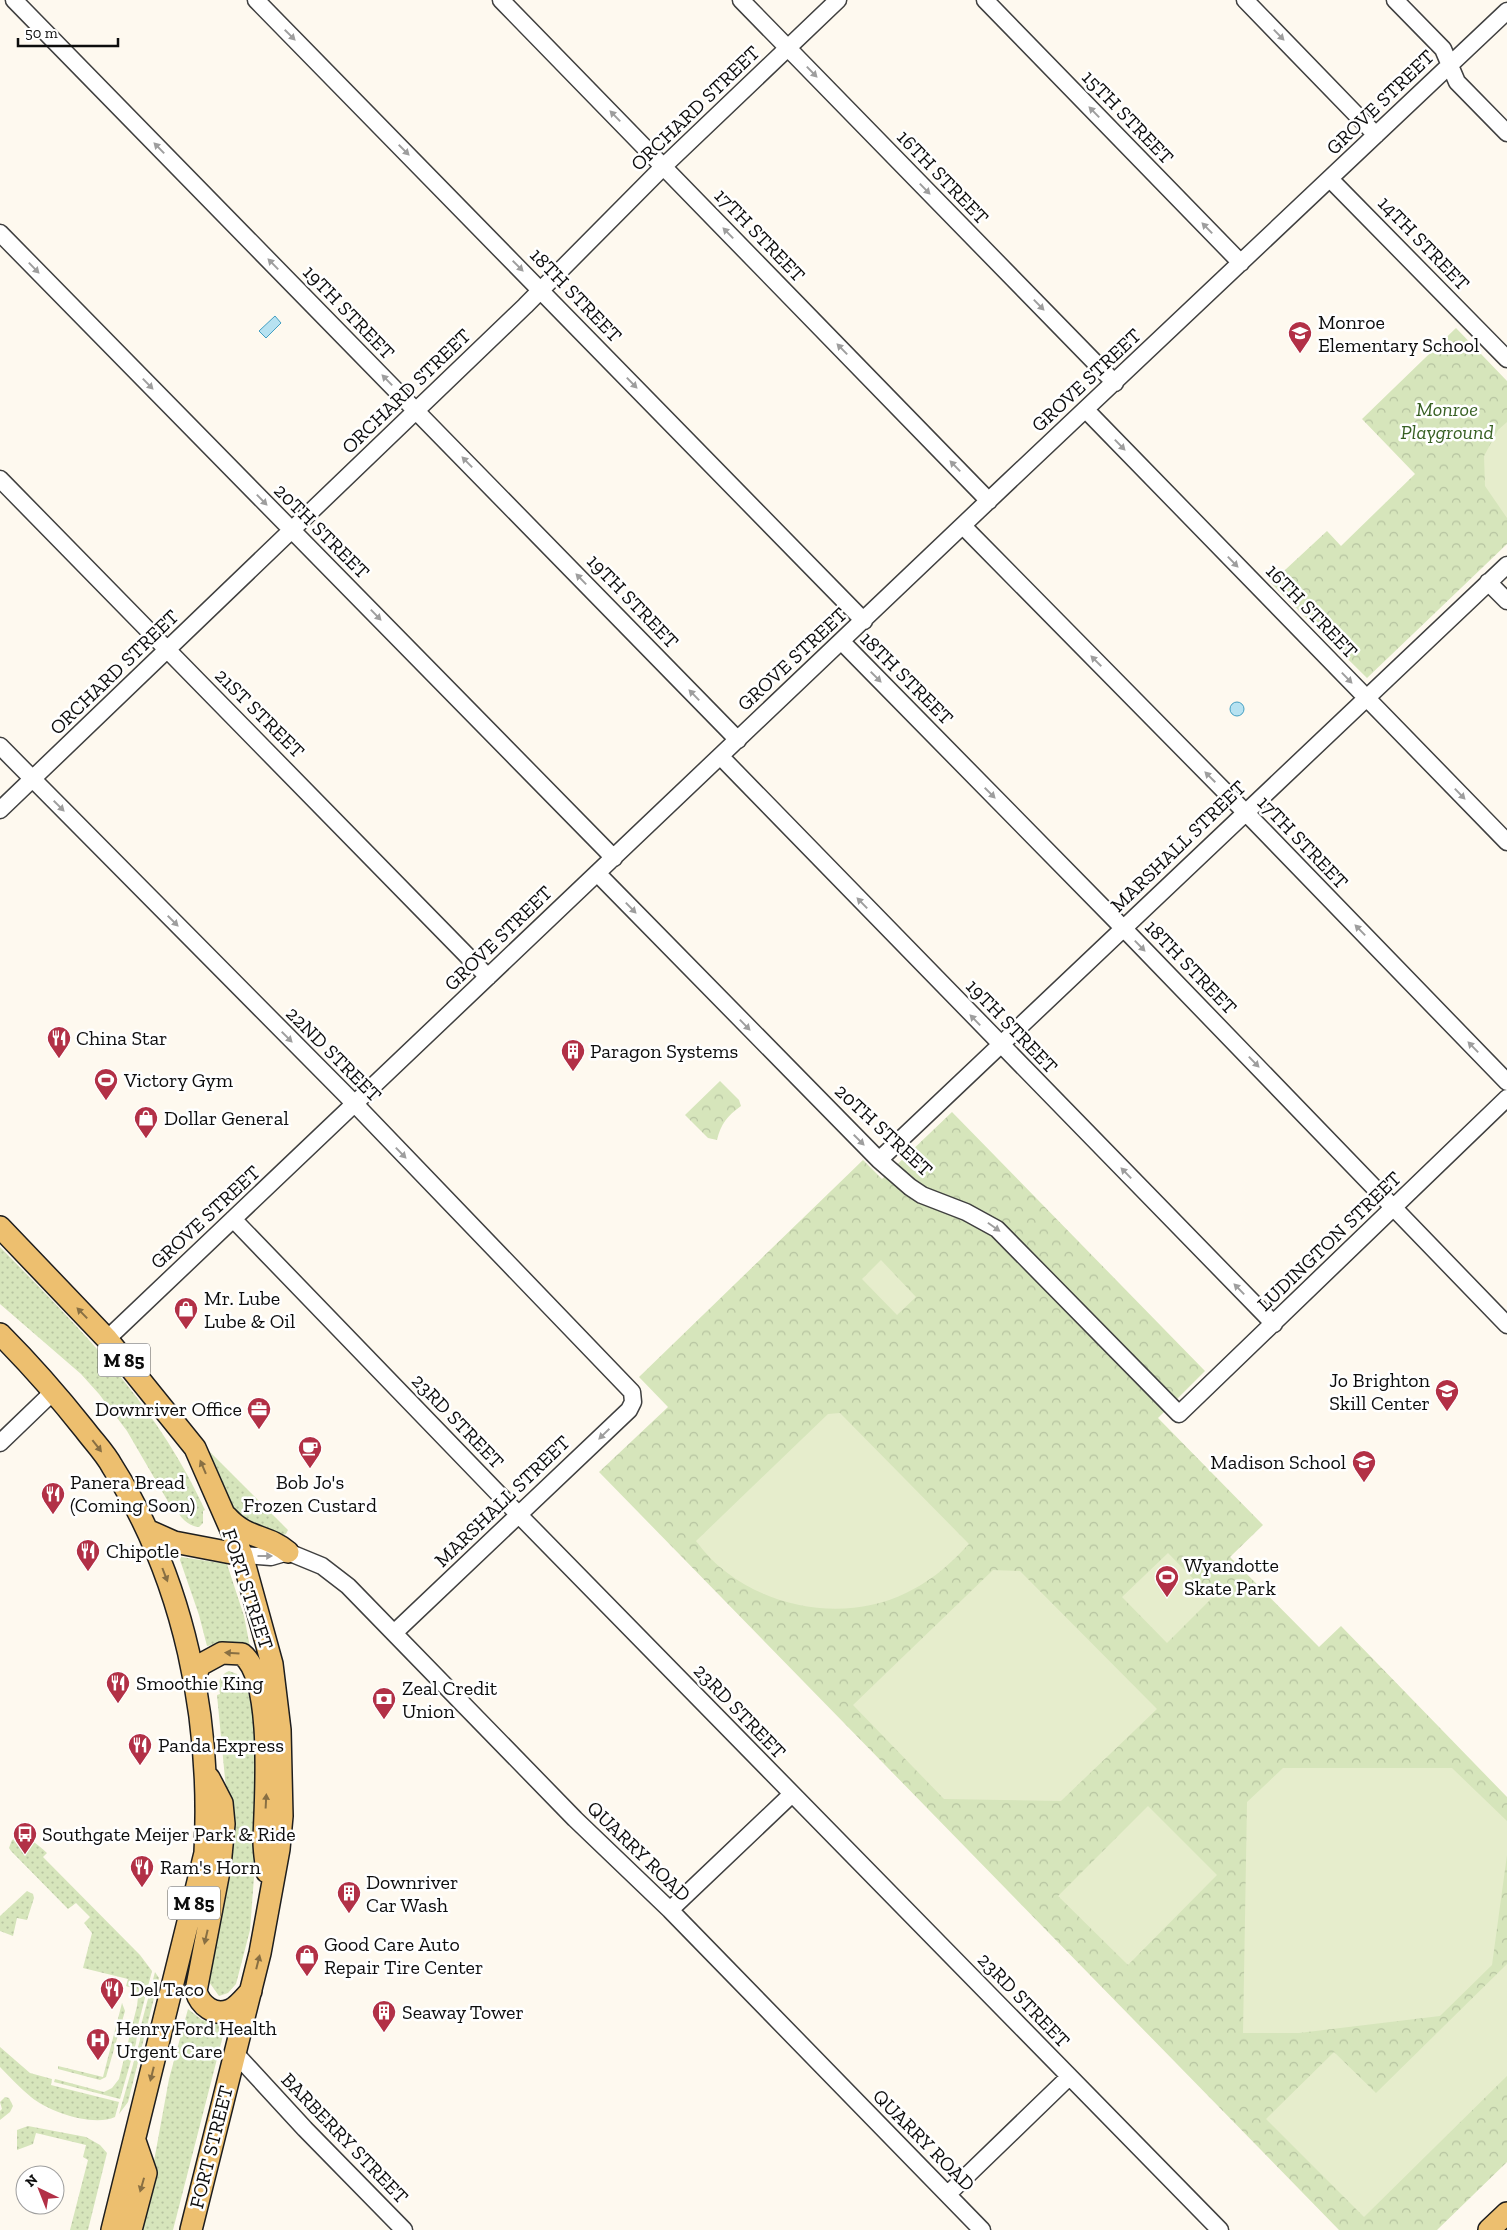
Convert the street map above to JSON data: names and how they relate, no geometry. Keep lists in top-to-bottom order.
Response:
{
  "streets": {
    "main road": ["M 85", "FORT STREET"],
    "street": [
      "GROVE STREET",
      "ORCHARD STREET",
      "15TH STREET",
      "16TH STREET",
      "17TH STREET",
      "14TH STREET",
      "18TH STREET",
      "19TH STREET",
      "20TH STREET",
      "21ST STREET",
      "MARSHALL STREET",
      "22ND STREET",
      "LUDINGTON STREET",
      "23RD STREET",
      "QUARRY ROAD",
      "BARBERRY STREET"
    ]
  },
  "crossings": [
    ["GROVE STREET", "15TH STREET"],
    ["GROVE STREET", "16TH STREET"],
    ["GROVE STREET", "17TH STREET"],
    ["GROVE STREET", "14TH STREET"],
    ["GROVE STREET", "18TH STREET"],
    ["GROVE STREET", "19TH STREET"],
    ["GROVE STREET", "20TH STREET"],
    ["GROVE STREET", "21ST STREET"],
    ["GROVE STREET", "22ND STREET"],
    ["GROVE STREET", "23RD STREET"],
    ["GROVE STREET", "FORT STREET"],
    ["ORCHARD STREET", "16TH STREET"],
    ["ORCHARD STREET", "17TH STREET"],
    ["ORCHARD STREET", "18TH STREET"],
    ["ORCHARD STREET", "19TH STREET"],
    ["ORCHARD STREET", "20TH STREET"],
    ["ORCHARD STREET", "21ST STREET"],
    ["ORCHARD STREET", "22ND STREET"],
    ["16TH STREET", "MARSHALL STREET"],
    ["17TH STREET", "MARSHALL STREET"],
    ["18TH STREET", "MARSHALL STREET"],
    ["18TH STREET", "LUDINGTON STREET"],
    ["19TH STREET", "MARSHALL STREET"],
    ["19TH STREET", "LUDINGTON STREET"],
    ["20TH STREET", "MARSHALL STREET"],
    ["20TH STREET", "LUDINGTON STREET"],
    ["MARSHALL STREET", "22ND STREET"],
    ["MARSHALL STREET", "23RD STREET"],
    ["MARSHALL STREET", "QUARRY ROAD"],
    ["FORT STREET", "BARBERRY STREET"]
  ],
  "one_way": [
    "15TH STREET",
    "16TH STREET",
    "17TH STREET",
    "18TH STREET",
    "19TH STREET",
    "20TH STREET",
    "22ND STREET"
  ],
  "parks": ["Monroe Playground"],
  "places": {
    "school or university": ["Monroe Elementary School", "Jo Brighton Skill Center", "Madison School"],
    "restaurant": [
      "China Star",
      "Panera Bread (Coming Soon)",
      "Chipotle",
      "Smoothie King",
      "Panda Express",
      "Ram's Horn",
      "Del Taco"
    ],
    "building": ["Paragon Systems", "Downriver Car Wash", "Seaway Tower"],
    "sports": ["Victory Gym", "Wyandotte Skate Park"],
    "shop": ["Dollar General", "Mr. Lube Lube & Oil", "Good Care Auto Repair Tire Center"],
    "office": ["Downriver Office"],
    "cafe": ["Bob Jo's Frozen Custard"],
    "bank": ["Zeal Credit Union"],
    "bus stop": ["Southgate Meijer Park & Ride"],
    "hospital": ["Henry Ford Health Urgent Care"]
  },
  "scale_bar": "50 m",
  "north": "top left"
}
